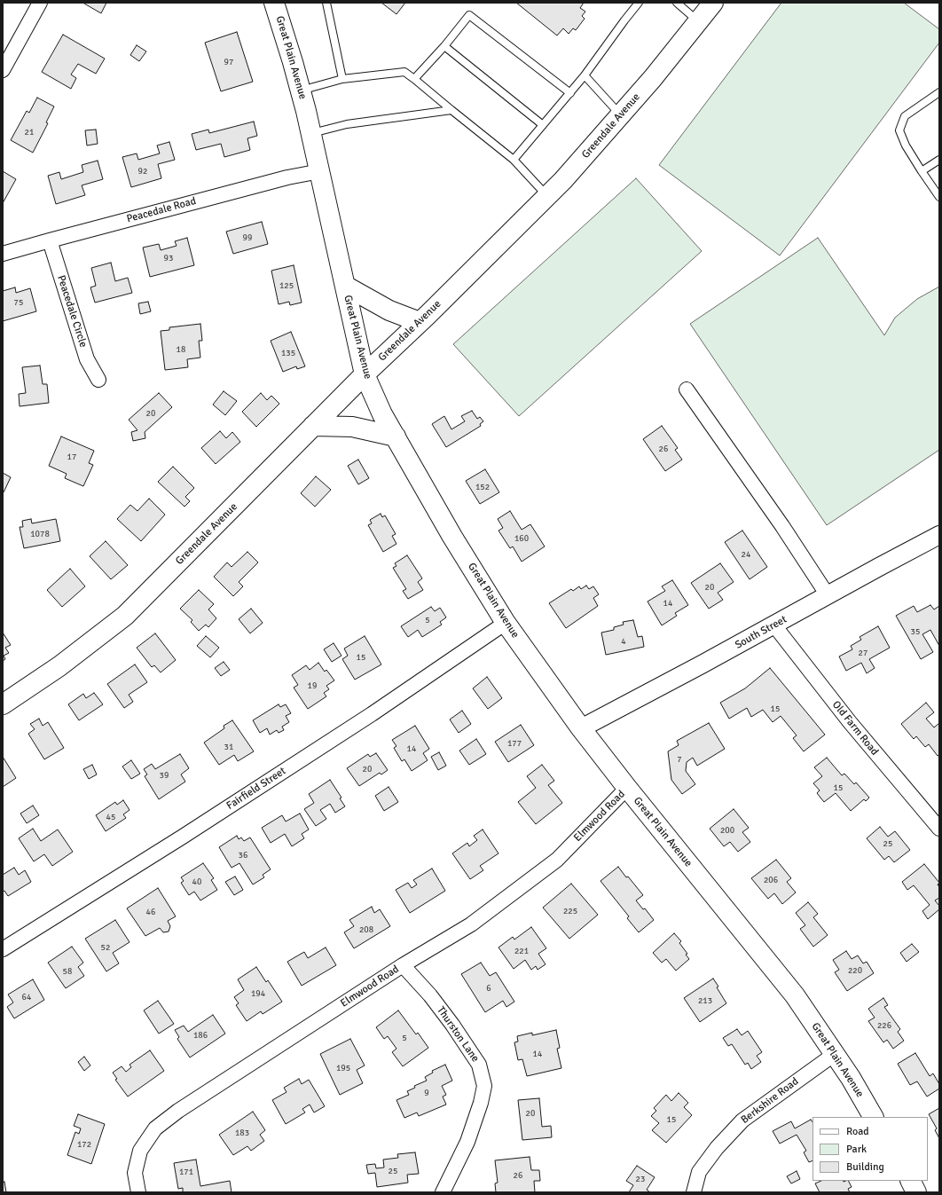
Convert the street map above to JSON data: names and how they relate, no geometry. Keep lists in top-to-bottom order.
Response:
{
  "streets": {
    "main road": ["Great Plain Avenue", "Greendale Avenue"],
    "street": [
      "Peacedale Road",
      "Peacedale Circle",
      "South Street",
      "Old Farm Road",
      "Fairfield Street",
      "Elmwood Road",
      "Thurston Lane",
      "Berkshire Road"
    ]
  },
  "crossings": [
    ["Great Plain Avenue", "Greendale Avenue"],
    ["Great Plain Avenue", "Peacedale Road"],
    ["Great Plain Avenue", "South Street"],
    ["Great Plain Avenue", "Fairfield Street"],
    ["Great Plain Avenue", "Elmwood Road"],
    ["Great Plain Avenue", "Berkshire Road"],
    ["Peacedale Road", "Peacedale Circle"],
    ["South Street", "Old Farm Road"],
    ["Elmwood Road", "Thurston Lane"]
  ],
  "house_numbers": [
    "97",
    "21",
    "92",
    "99",
    "93",
    "125",
    "75",
    "18",
    "135",
    "20",
    "26",
    "17",
    "152",
    "1078",
    "160",
    "24",
    "20",
    "14",
    "5",
    "35",
    "4",
    "27",
    "15",
    "19",
    "15",
    "177",
    "31",
    "14",
    "7",
    "20",
    "39",
    "15",
    "45",
    "200",
    "25",
    "36",
    "206",
    "40",
    "225",
    "46",
    "208",
    "52",
    "221",
    "220",
    "58",
    "6",
    "194",
    "64",
    "213",
    "226",
    "186",
    "5",
    "14",
    "195",
    "9",
    "20",
    "15",
    "183",
    "172",
    "25",
    "171",
    "26",
    "23"
  ],
  "legend": ["Road", "Park", "Building"]
}
